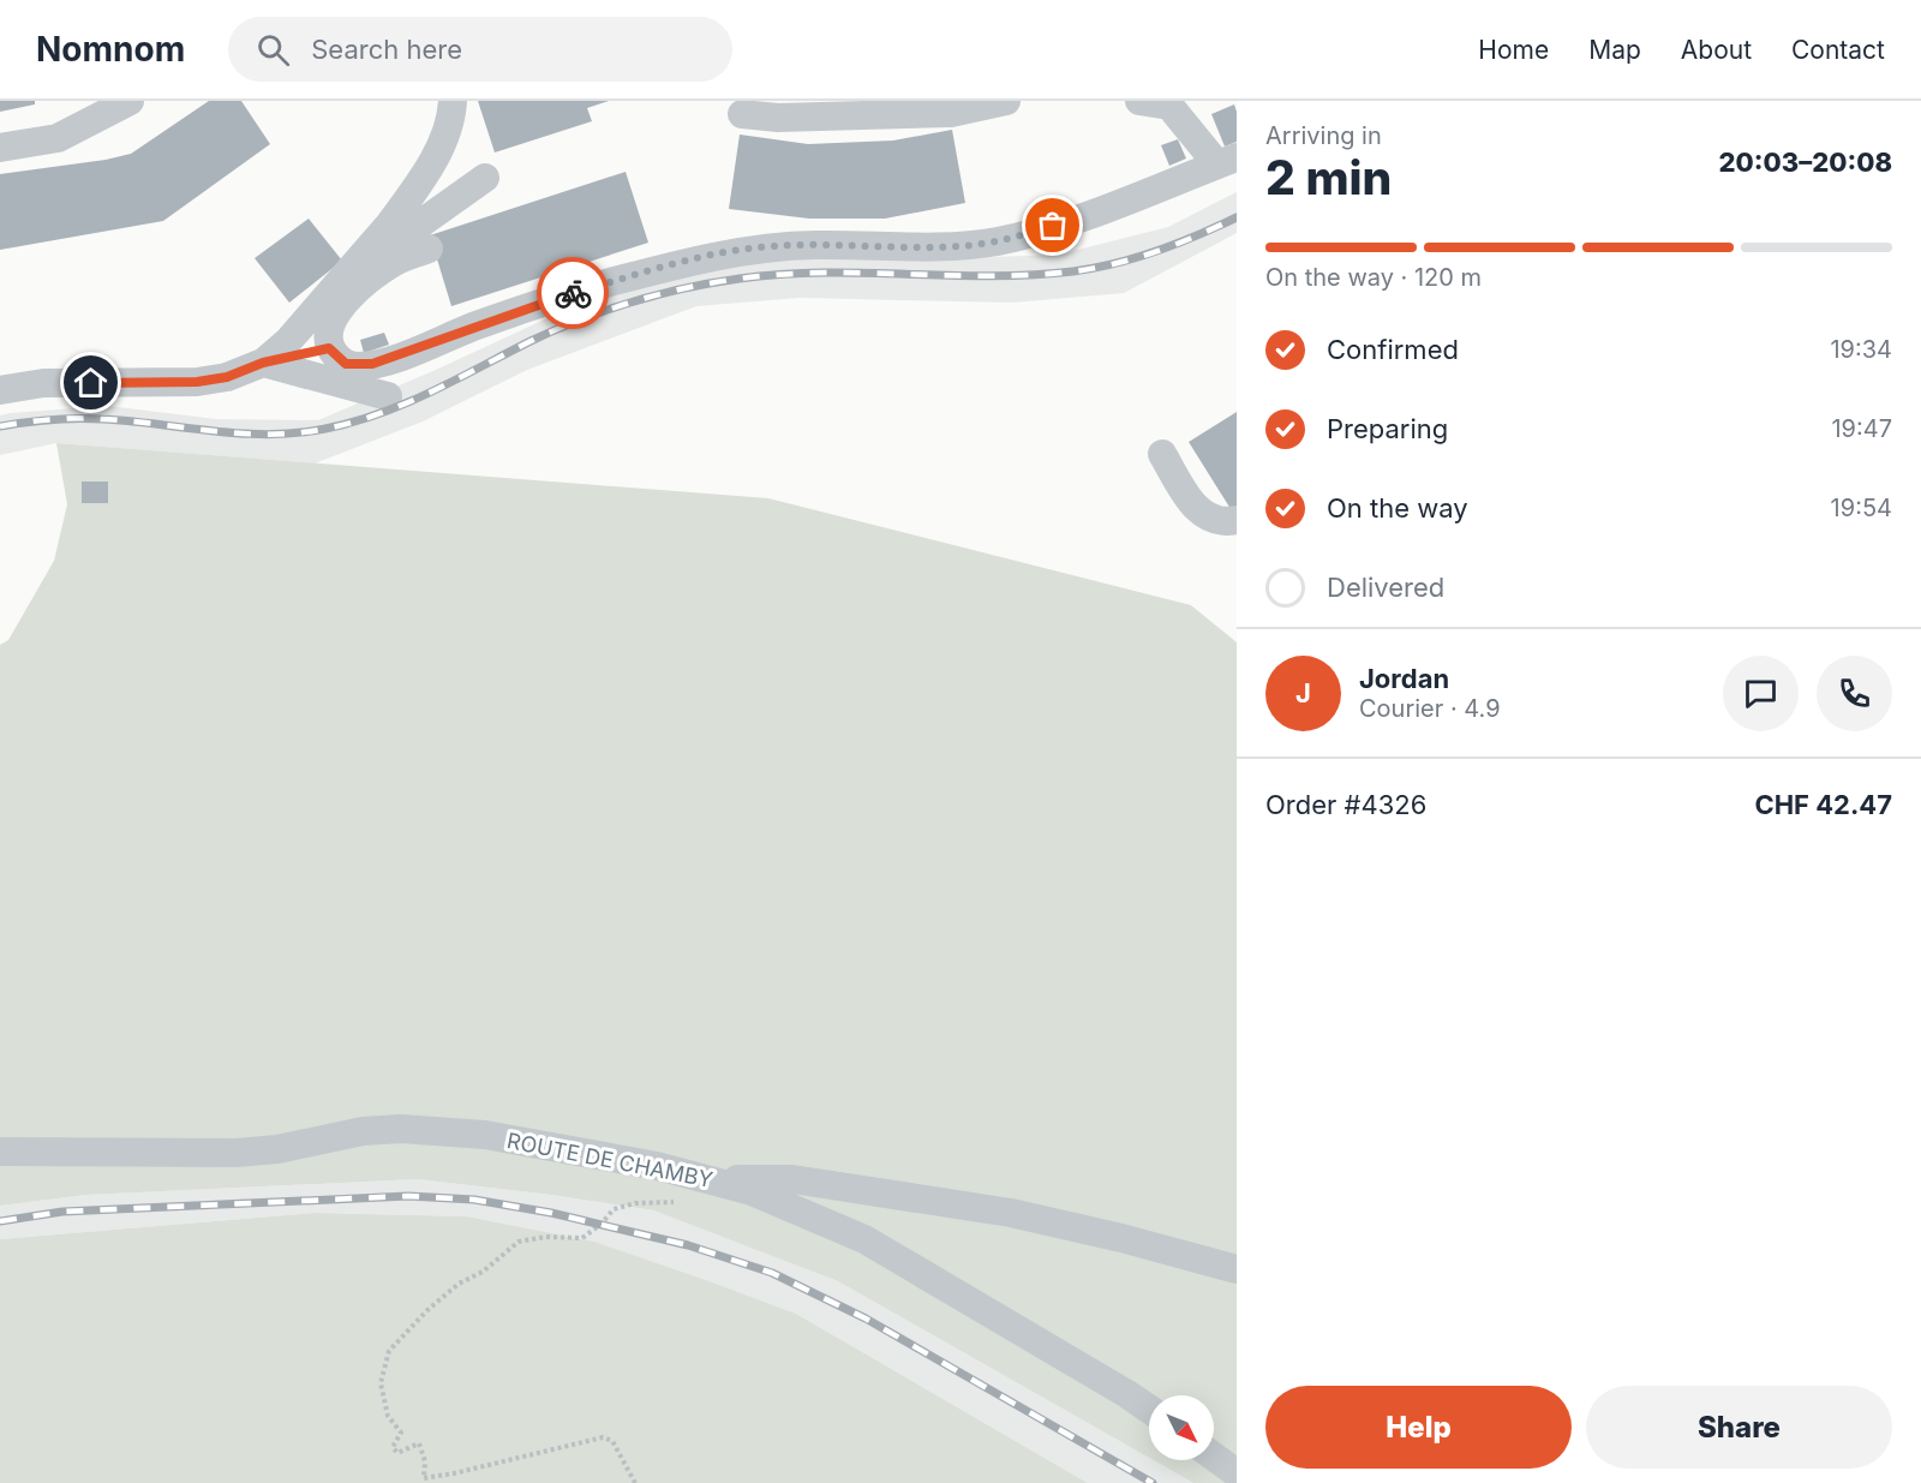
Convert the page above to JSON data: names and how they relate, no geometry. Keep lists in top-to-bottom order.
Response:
{
  "streets": {
    "street": ["ROUTE DE CHAMBY"]
  },
  "north": "bottom right",
  "page": {
    "header": "Nomnom",
    "search": "Search here",
    "nav": [
      "Home",
      "Map",
      "About",
      "Contact"
    ],
    "heading": ["2 min", "Arriving in", "20:03–20:08"],
    "panel": [
      "Jordan",
      "Courier · 4.9",
      "Order #4326",
      "CHF 42.47"
    ],
    "bar": "On the way · 120 m",
    "list": [
      ["Confirmed", "19:34"],
      ["Preparing", "19:47"],
      ["On the way", "19:54"],
      "Delivered"
    ],
    "round": "J",
    "buttons": ["Help", "Share"]
  }
}
